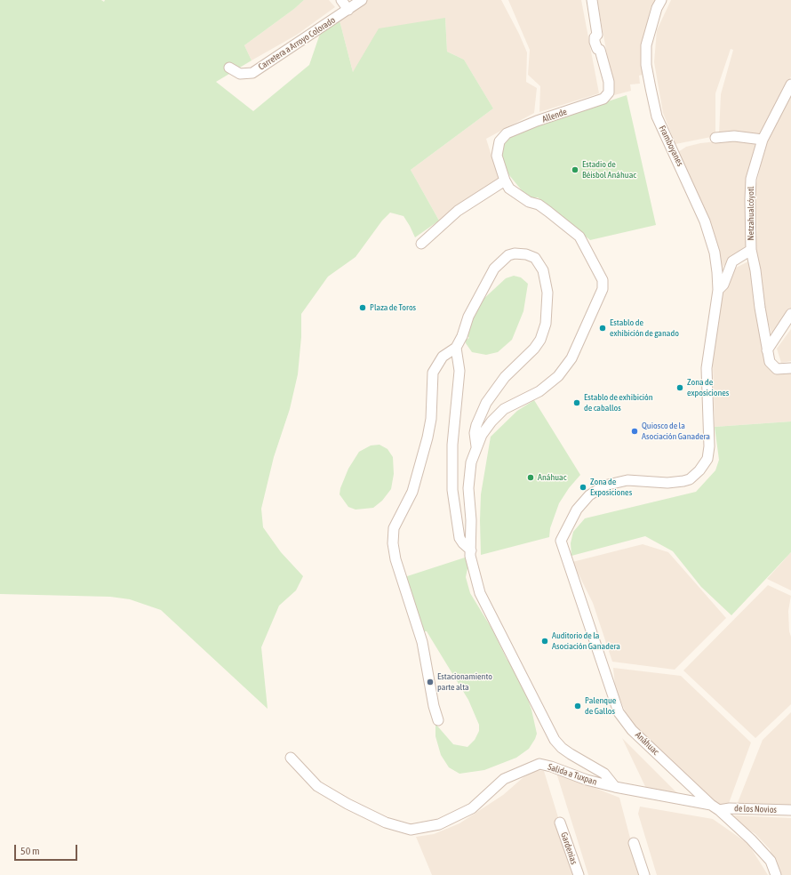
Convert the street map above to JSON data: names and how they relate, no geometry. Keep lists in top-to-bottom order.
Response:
{
  "streets": {
    "street": [
      "Carretera a Arroyo Colorado",
      "Allende",
      "Framboyanes",
      "Netzahualcóyotl",
      "Anáhuac",
      "Salida a Tuxpan",
      "de los Novios",
      "Gardenias"
    ]
  },
  "crossings": [
    ["Framboyanes", "Anáhuac"],
    ["Anáhuac", "Salida a Tuxpan"],
    ["Salida a Tuxpan", "de los Novios"]
  ],
  "places": [
    "Estadio de Béisbol Anáhuac",
    "Plaza de Toros",
    "Establo de exhibición de ganado",
    "Zona de exposiciones",
    "Establo de exhibición de caballos",
    "Quiosco de la Asociación Ganadera",
    "Anáhuac",
    "Zona de Exposiciones",
    "Auditorio de la Asociación Ganadera",
    "Estacionamiento parte alta",
    "Palenque de Gallos"
  ],
  "scale_bar": "50 m"
}
